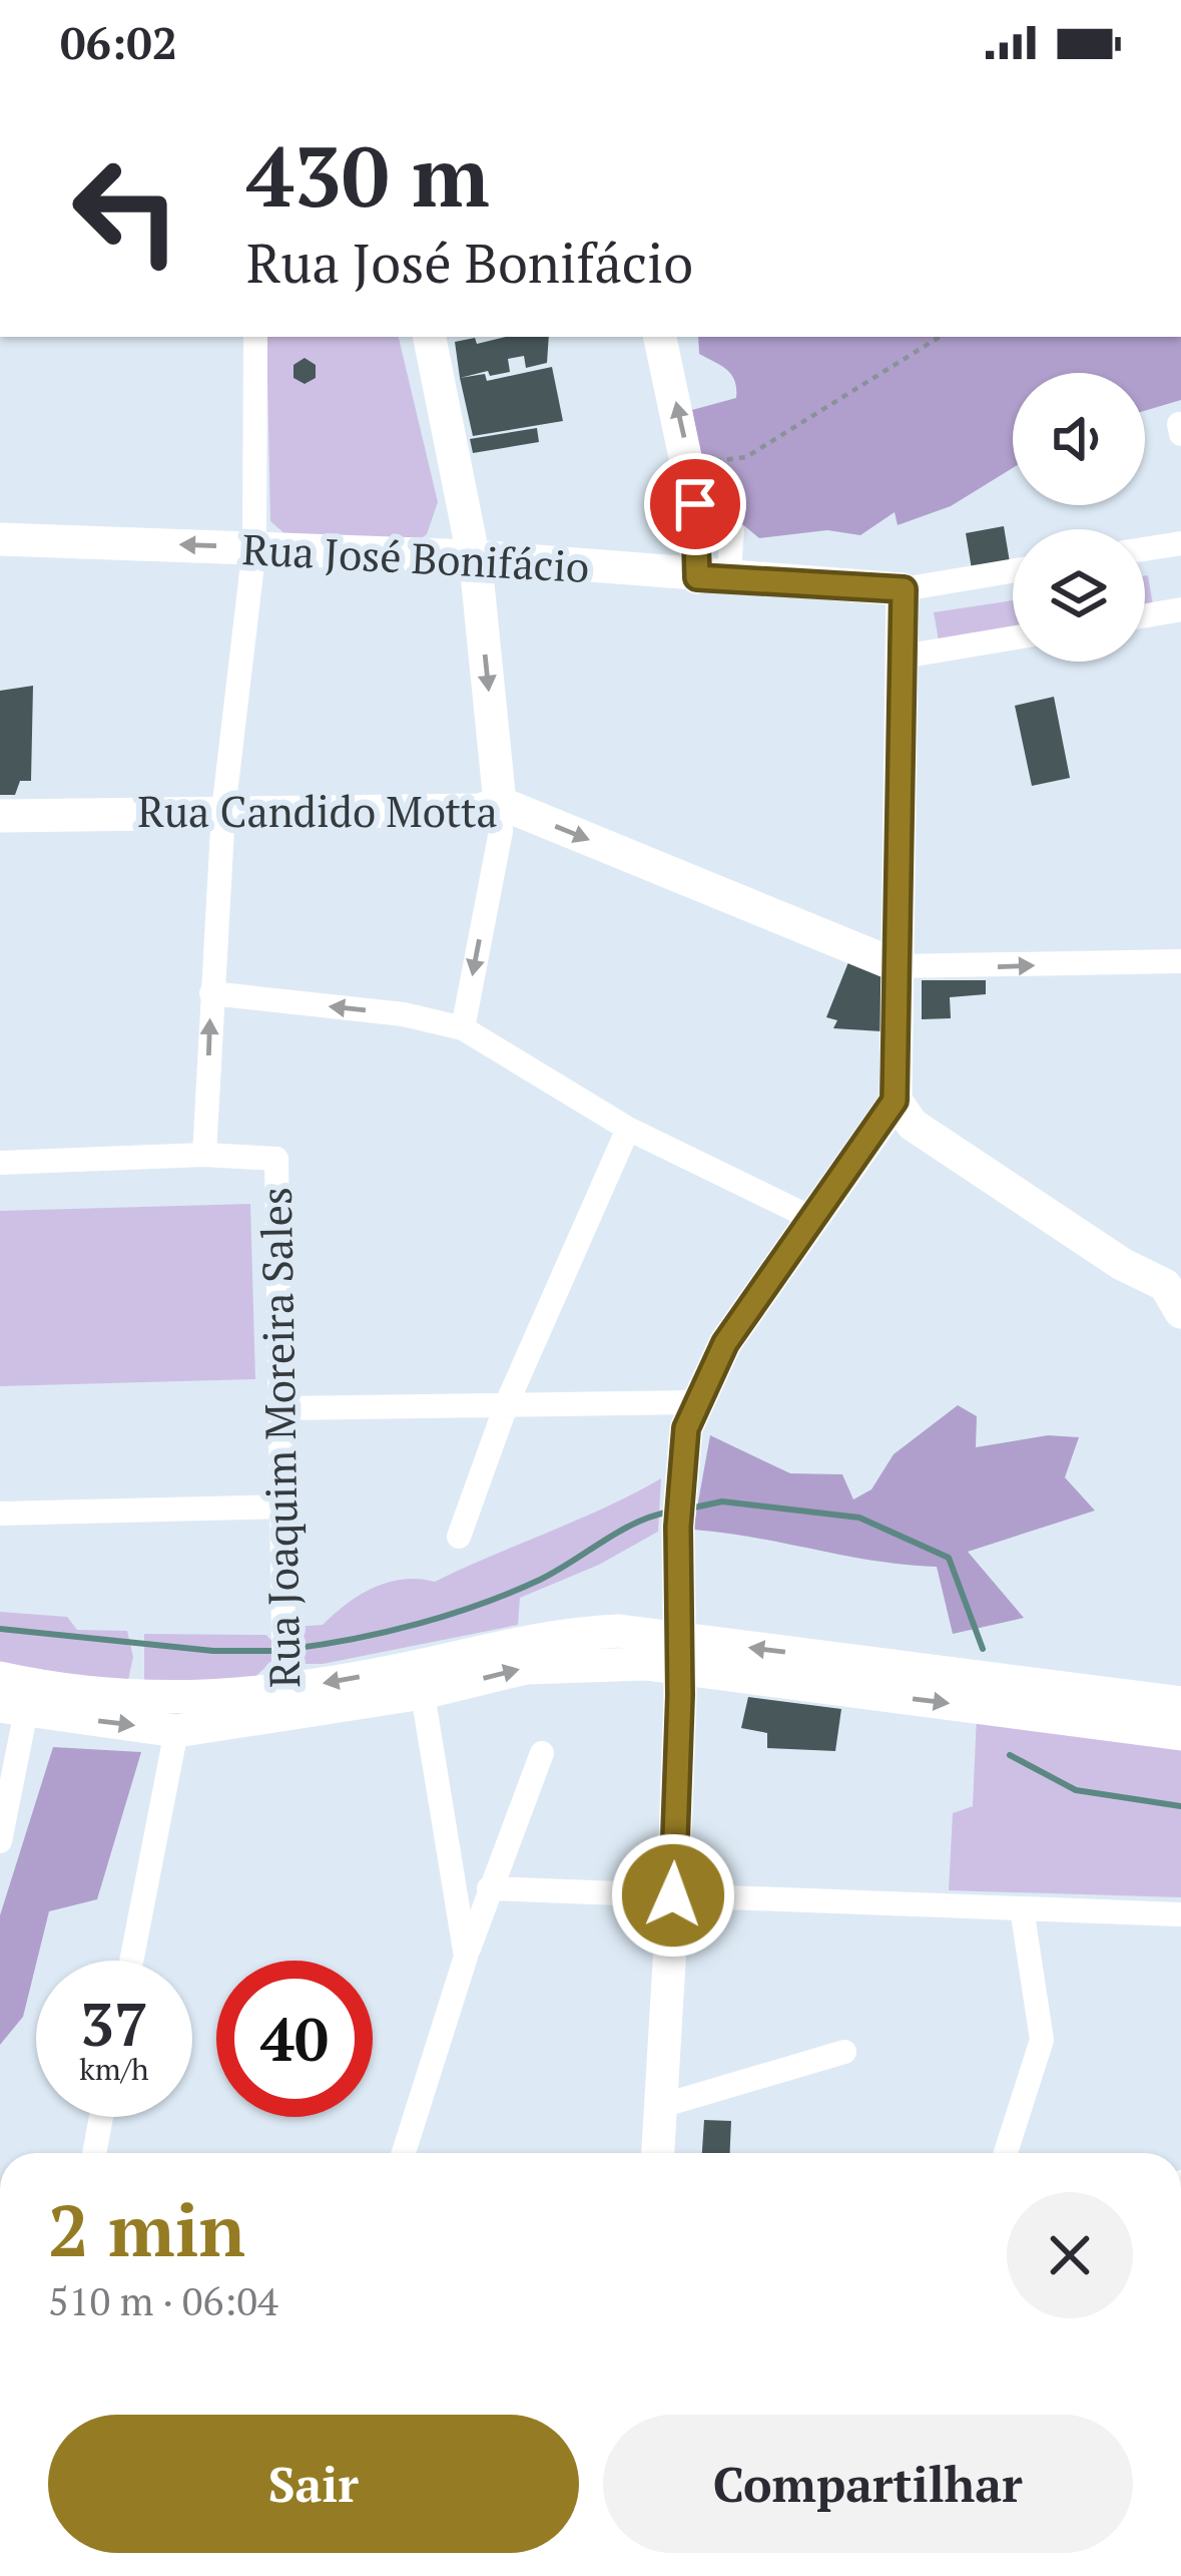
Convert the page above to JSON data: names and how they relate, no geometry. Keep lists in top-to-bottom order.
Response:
{
  "streets": {
    "street": ["Rua José Bonifácio", "Rua Candido Motta", "Rua Joaquim Moreira Sales"]
  },
  "page": {
    "status": "06:02",
    "turn": ["430 m", "Rua José Bonifácio"],
    "speed": "37 km/h",
    "limit": "40",
    "heading": ["2 min", "510 m · 06:04"],
    "buttons": ["Sair", "Compartilhar"]
  }
}
